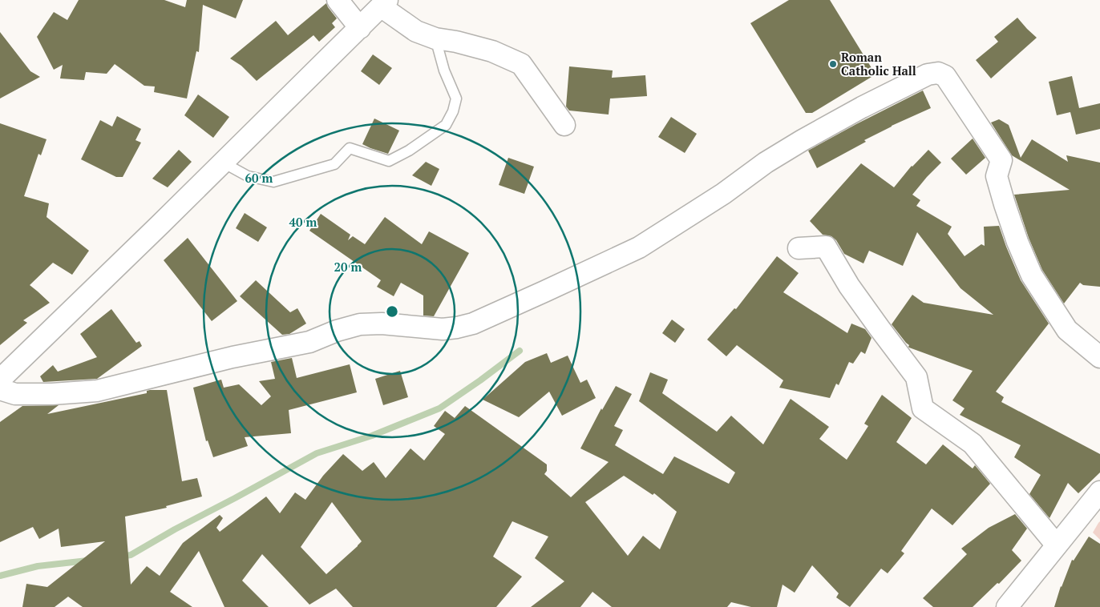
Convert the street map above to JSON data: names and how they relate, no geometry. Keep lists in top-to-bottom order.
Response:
{
  "places": ["Roman Catholic Hall"],
  "rings": ["60 m", "40 m", "20 m"]
}
